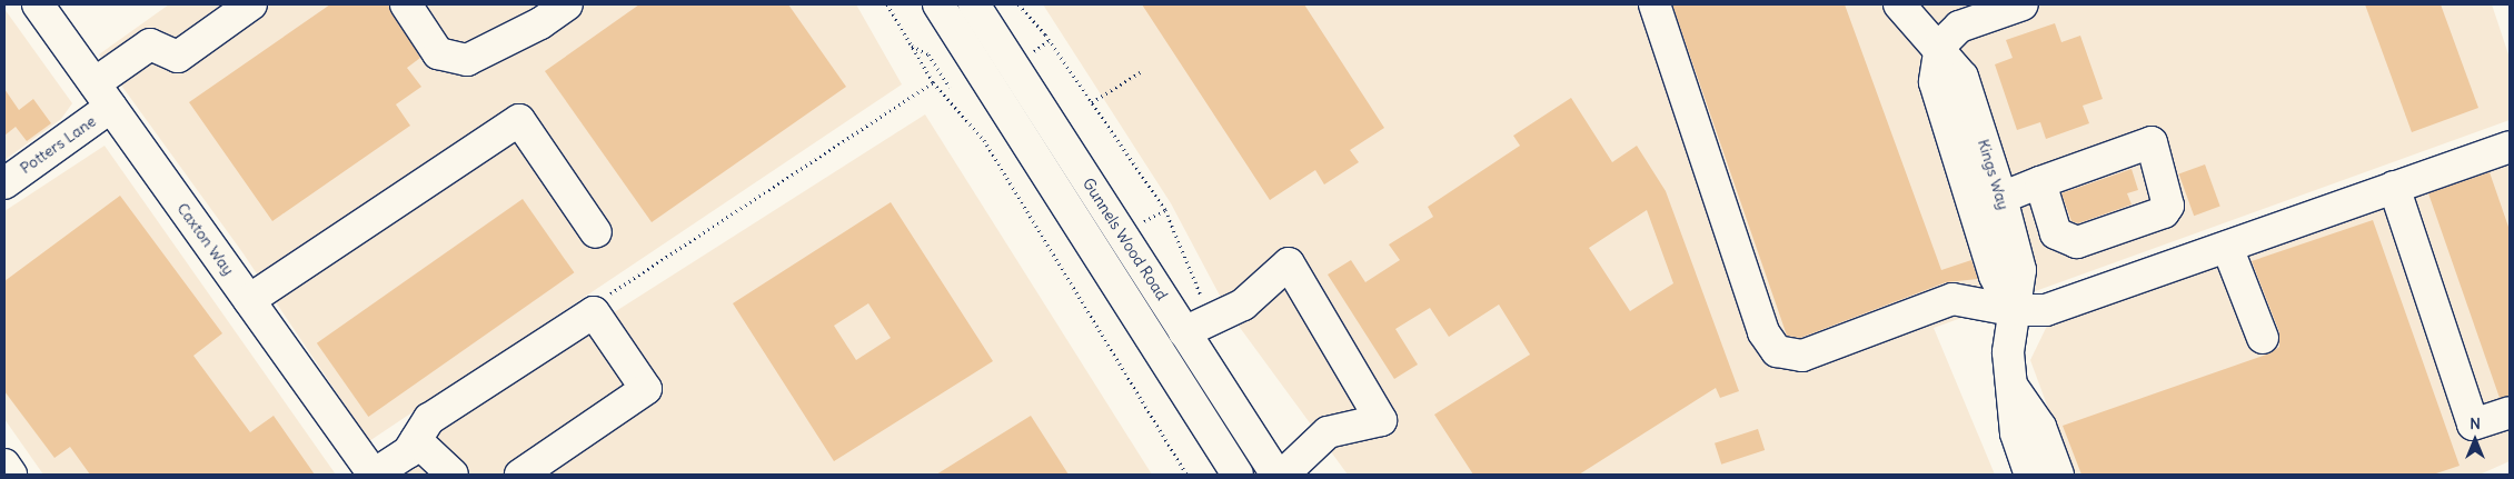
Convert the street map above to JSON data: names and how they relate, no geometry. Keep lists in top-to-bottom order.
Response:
{
  "streets": {
    "main road": [
      "Potters Lane",
      "Kings Way",
      "Caxton Way",
      "Gunnels Wood Road"
    ]
  },
  "crossings": [
    ["Potters Lane", "Caxton Way"]
  ],
  "north": "top"
}
